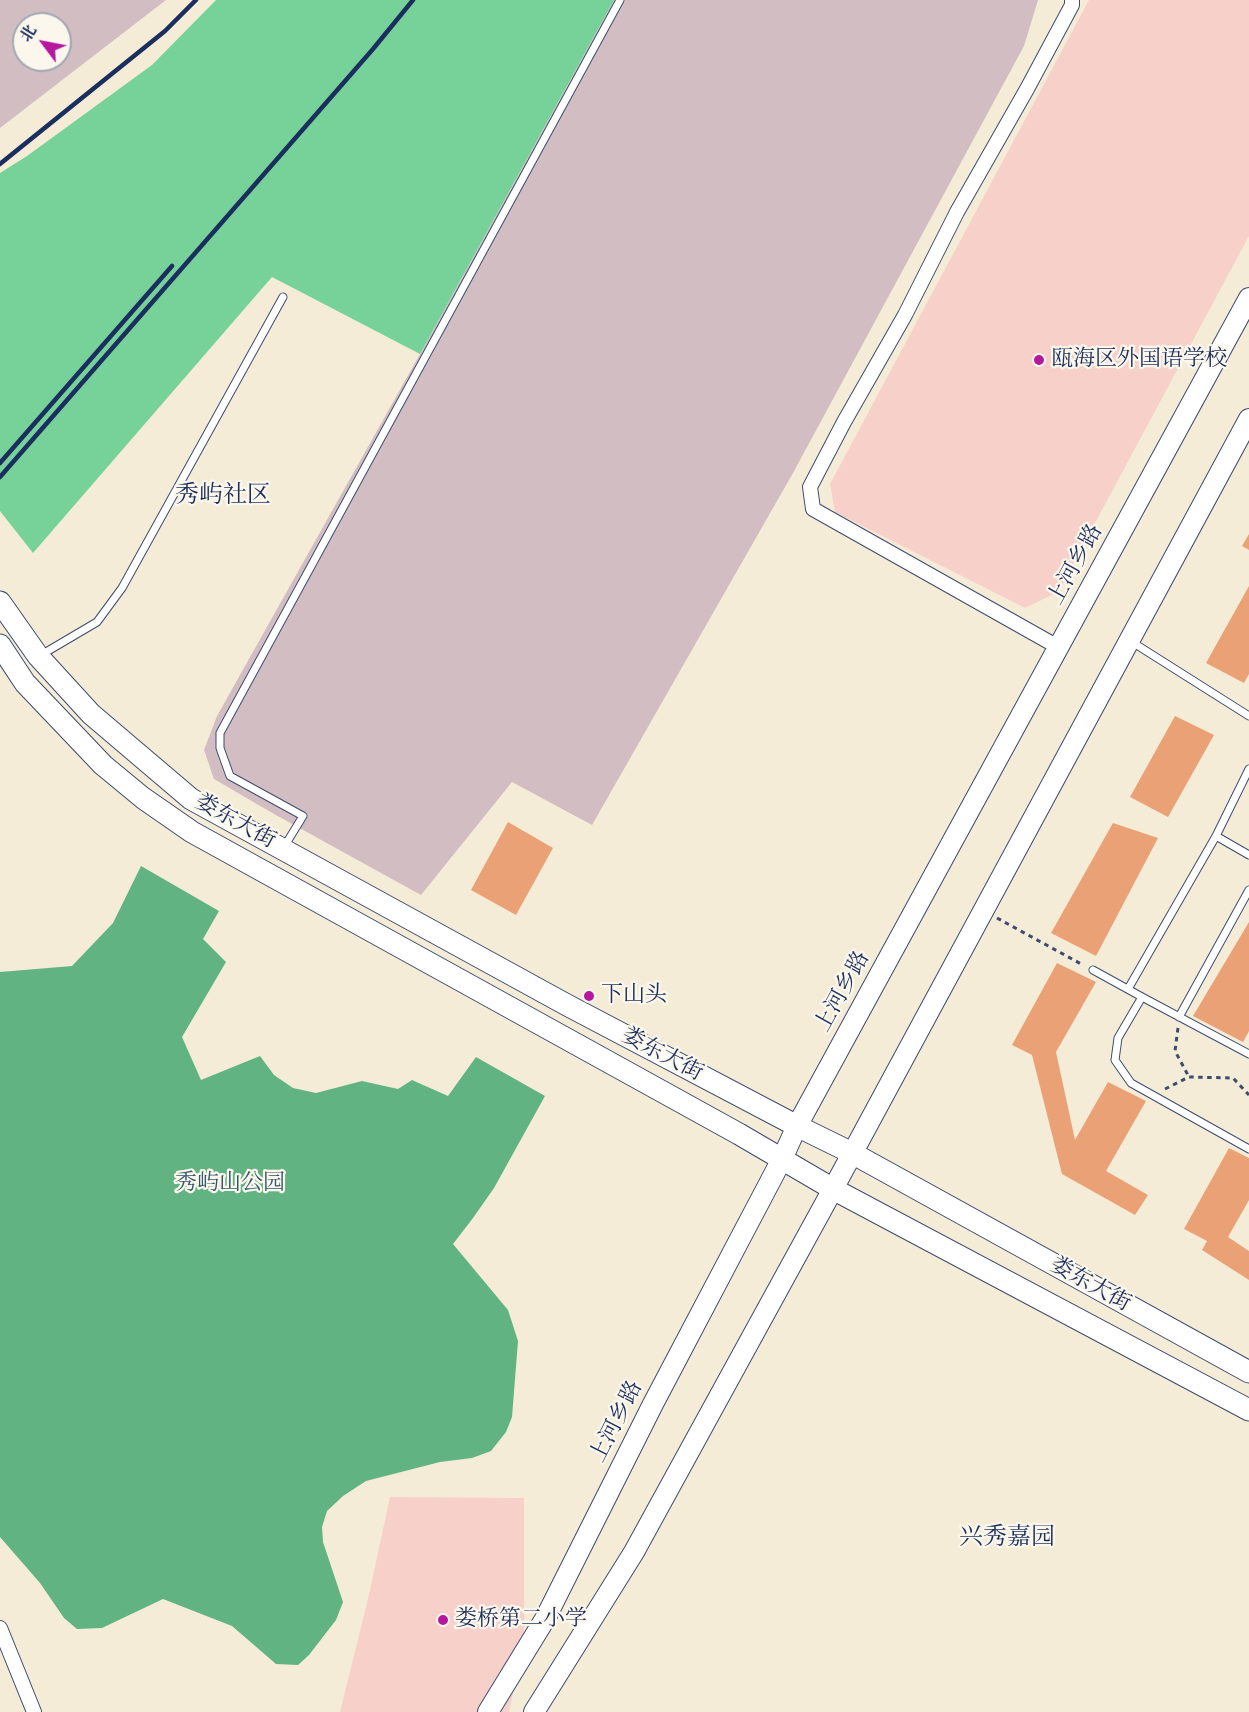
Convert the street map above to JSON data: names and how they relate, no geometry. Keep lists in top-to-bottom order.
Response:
{
  "streets": {
    "main road": ["上河乡路", "娄东大街"]
  },
  "crossings": [
    ["上河乡路", "娄东大街"]
  ],
  "districts": ["秀屿社区", "兴秀嘉园"],
  "parks": ["秀屿山公园"],
  "places": ["瓯海区外国语学校", "下山头", "娄桥第二小学"],
  "north": "top left"
}
